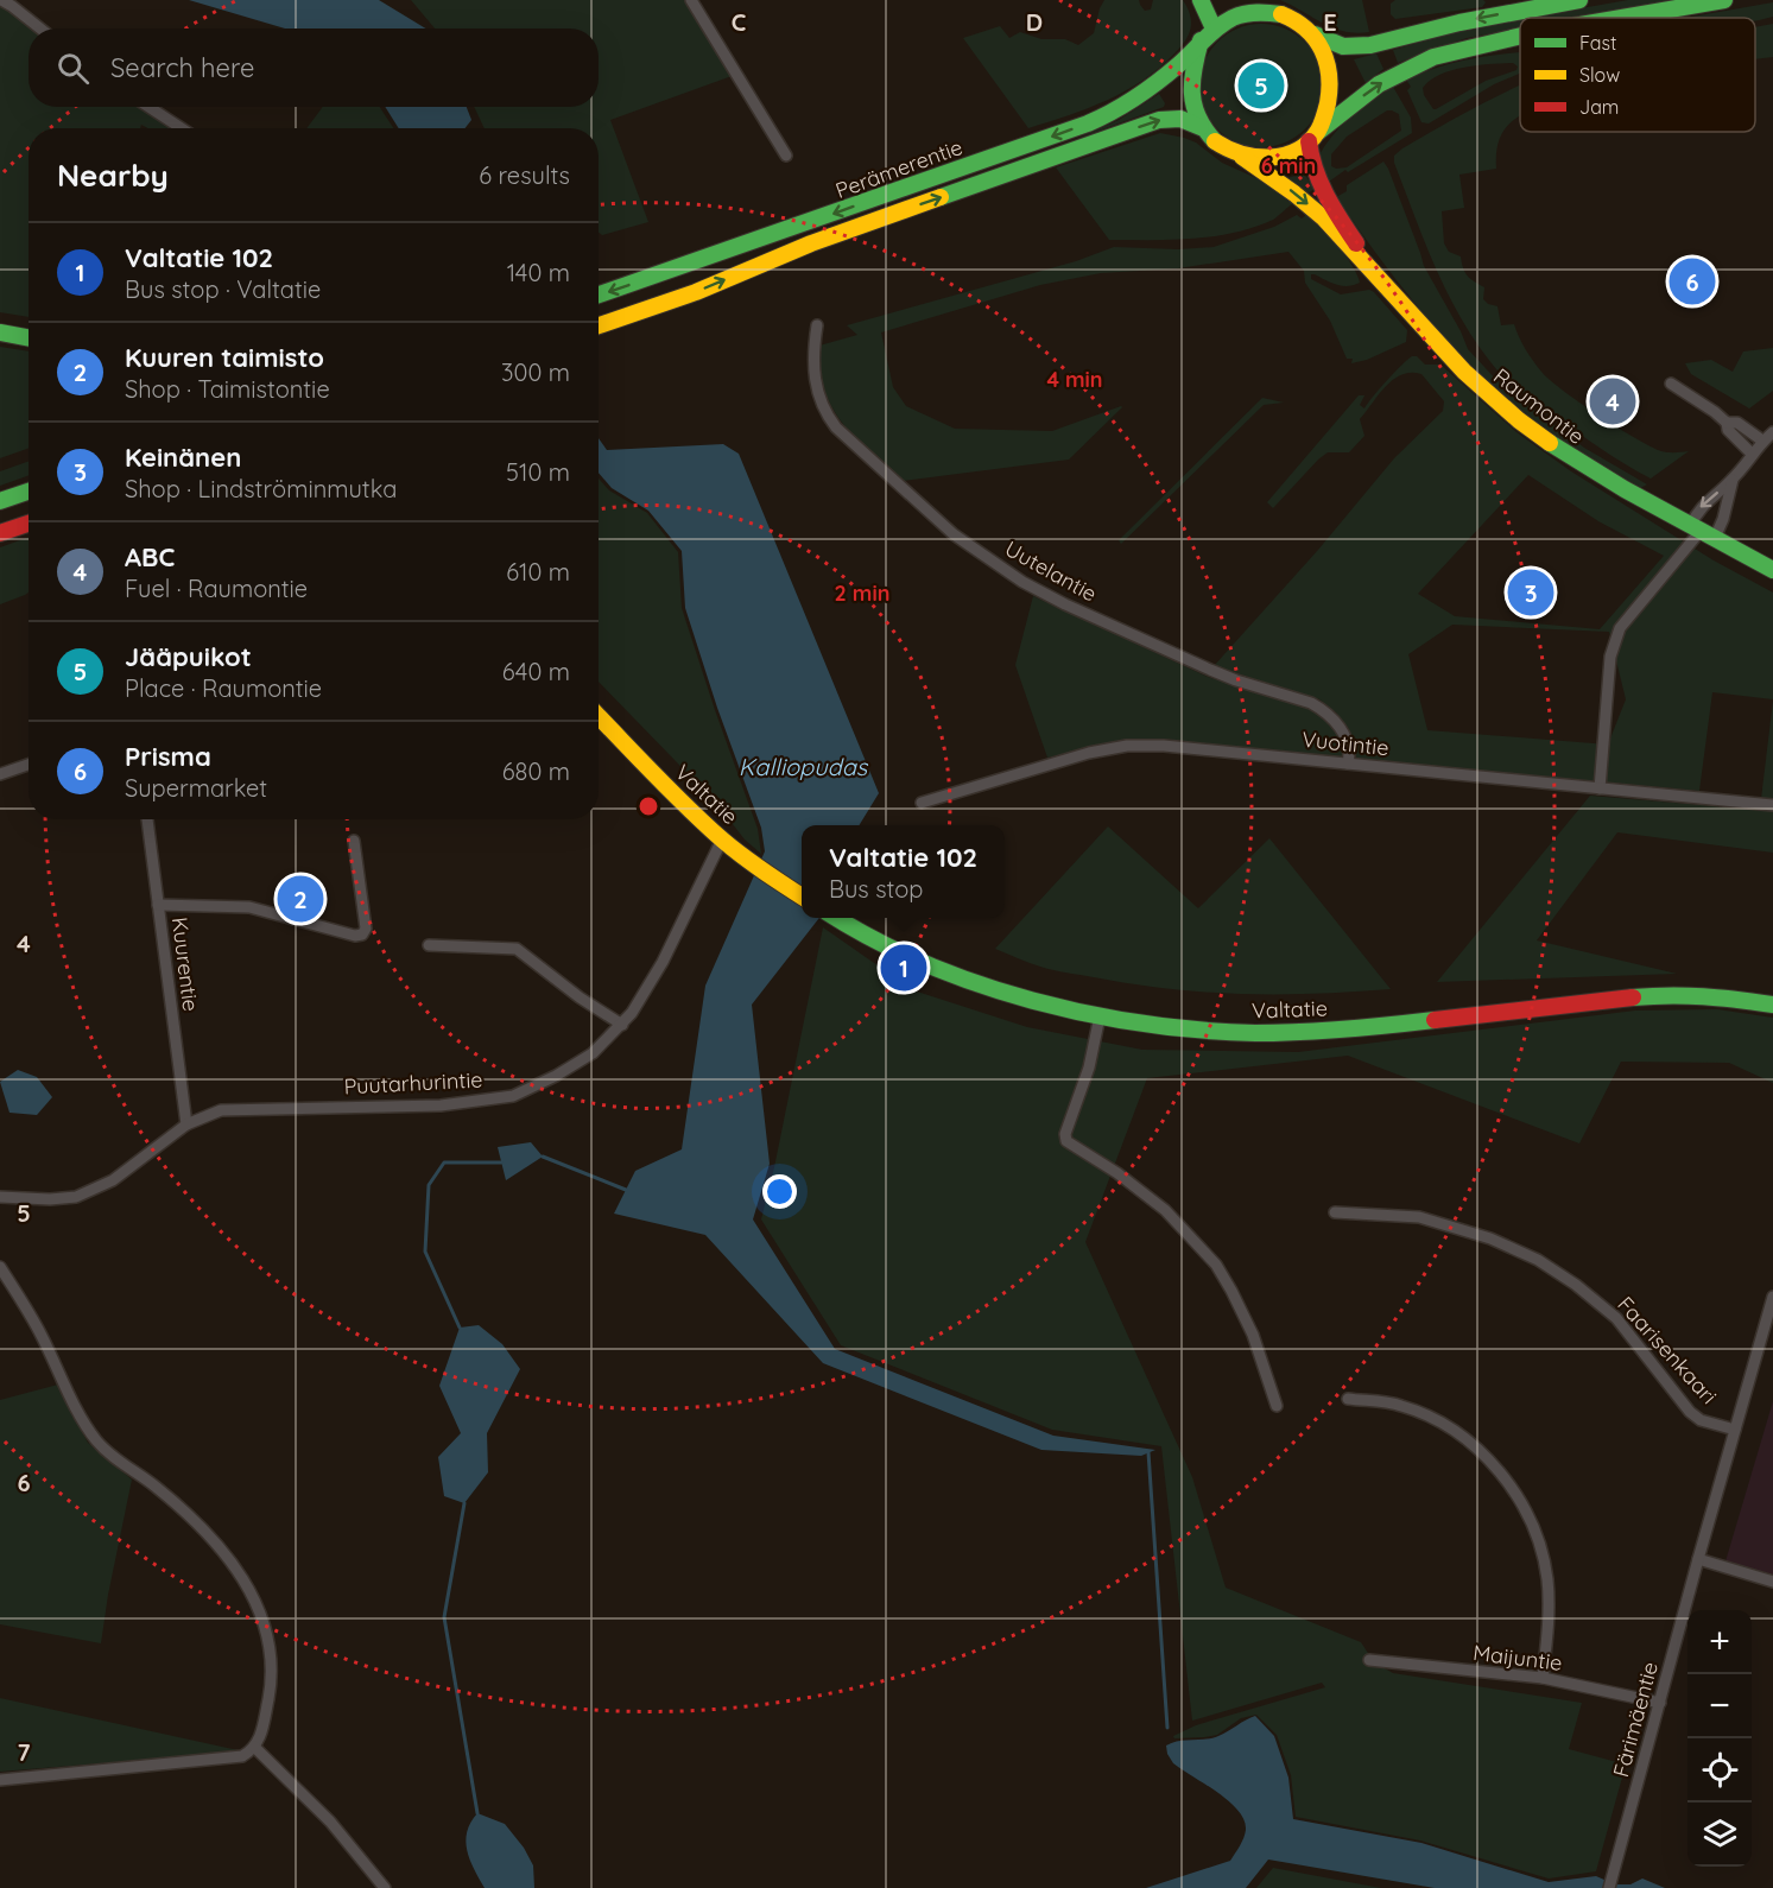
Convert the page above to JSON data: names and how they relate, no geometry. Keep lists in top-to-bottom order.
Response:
{
  "streets": {
    "main road": ["Perämerentie", "Raumontie", "Valtatie"],
    "street": [
      "Uutelantie",
      "Vuotintie",
      "Kuurentie",
      "Puutarhurintie",
      "Faarisenkaari",
      "Maijuntie",
      "Färimäentie"
    ]
  },
  "crossings": [
    ["Perämerentie", "Raumontie"],
    ["Uutelantie", "Vuotintie"],
    ["Valtatie", "Puutarhurintie"],
    ["Kuurentie", "Puutarhurintie"],
    ["Faarisenkaari", "Färimäentie"],
    ["Maijuntie", "Färimäentie"]
  ],
  "water": ["Kalliopudas"],
  "legend": ["Fast", "Slow", "Jam"],
  "page": {
    "search": "Search here",
    "pins": [
      "5",
      "6",
      "4",
      "3",
      "2",
      "1"
    ],
    "heading": ["Nearby", "6 results"],
    "list": [
      {
        "mark": "1",
        "name": "Valtatie 102",
        "note": "Bus stop · Valtatie",
        "value": "140 m"
      },
      {
        "mark": "2",
        "name": "Kuuren taimisto",
        "note": "Shop · Taimistontie",
        "value": "300 m"
      },
      {
        "mark": "3",
        "name": "Keinänen",
        "note": "Shop · Lindströminmutka",
        "value": "510 m"
      },
      {
        "mark": "4",
        "name": "ABC",
        "note": "Fuel · Raumontie",
        "value": "610 m"
      },
      {
        "mark": "5",
        "name": "Jääpuikot",
        "note": "Place · Raumontie",
        "value": "640 m"
      },
      {
        "mark": "6",
        "name": "Prisma",
        "note": "Supermarket",
        "value": "680 m"
      }
    ],
    "popup": ["Valtatie 102", "Bus stop"],
    "map_buttons": ["+", "−"]
  },
  "grid": {
    "columns": ["C", "D", "E"],
    "rows": [
      "4",
      "5",
      "6",
      "7"
    ]
  },
  "rings": ["6 min", "4 min", "2 min"]
}
